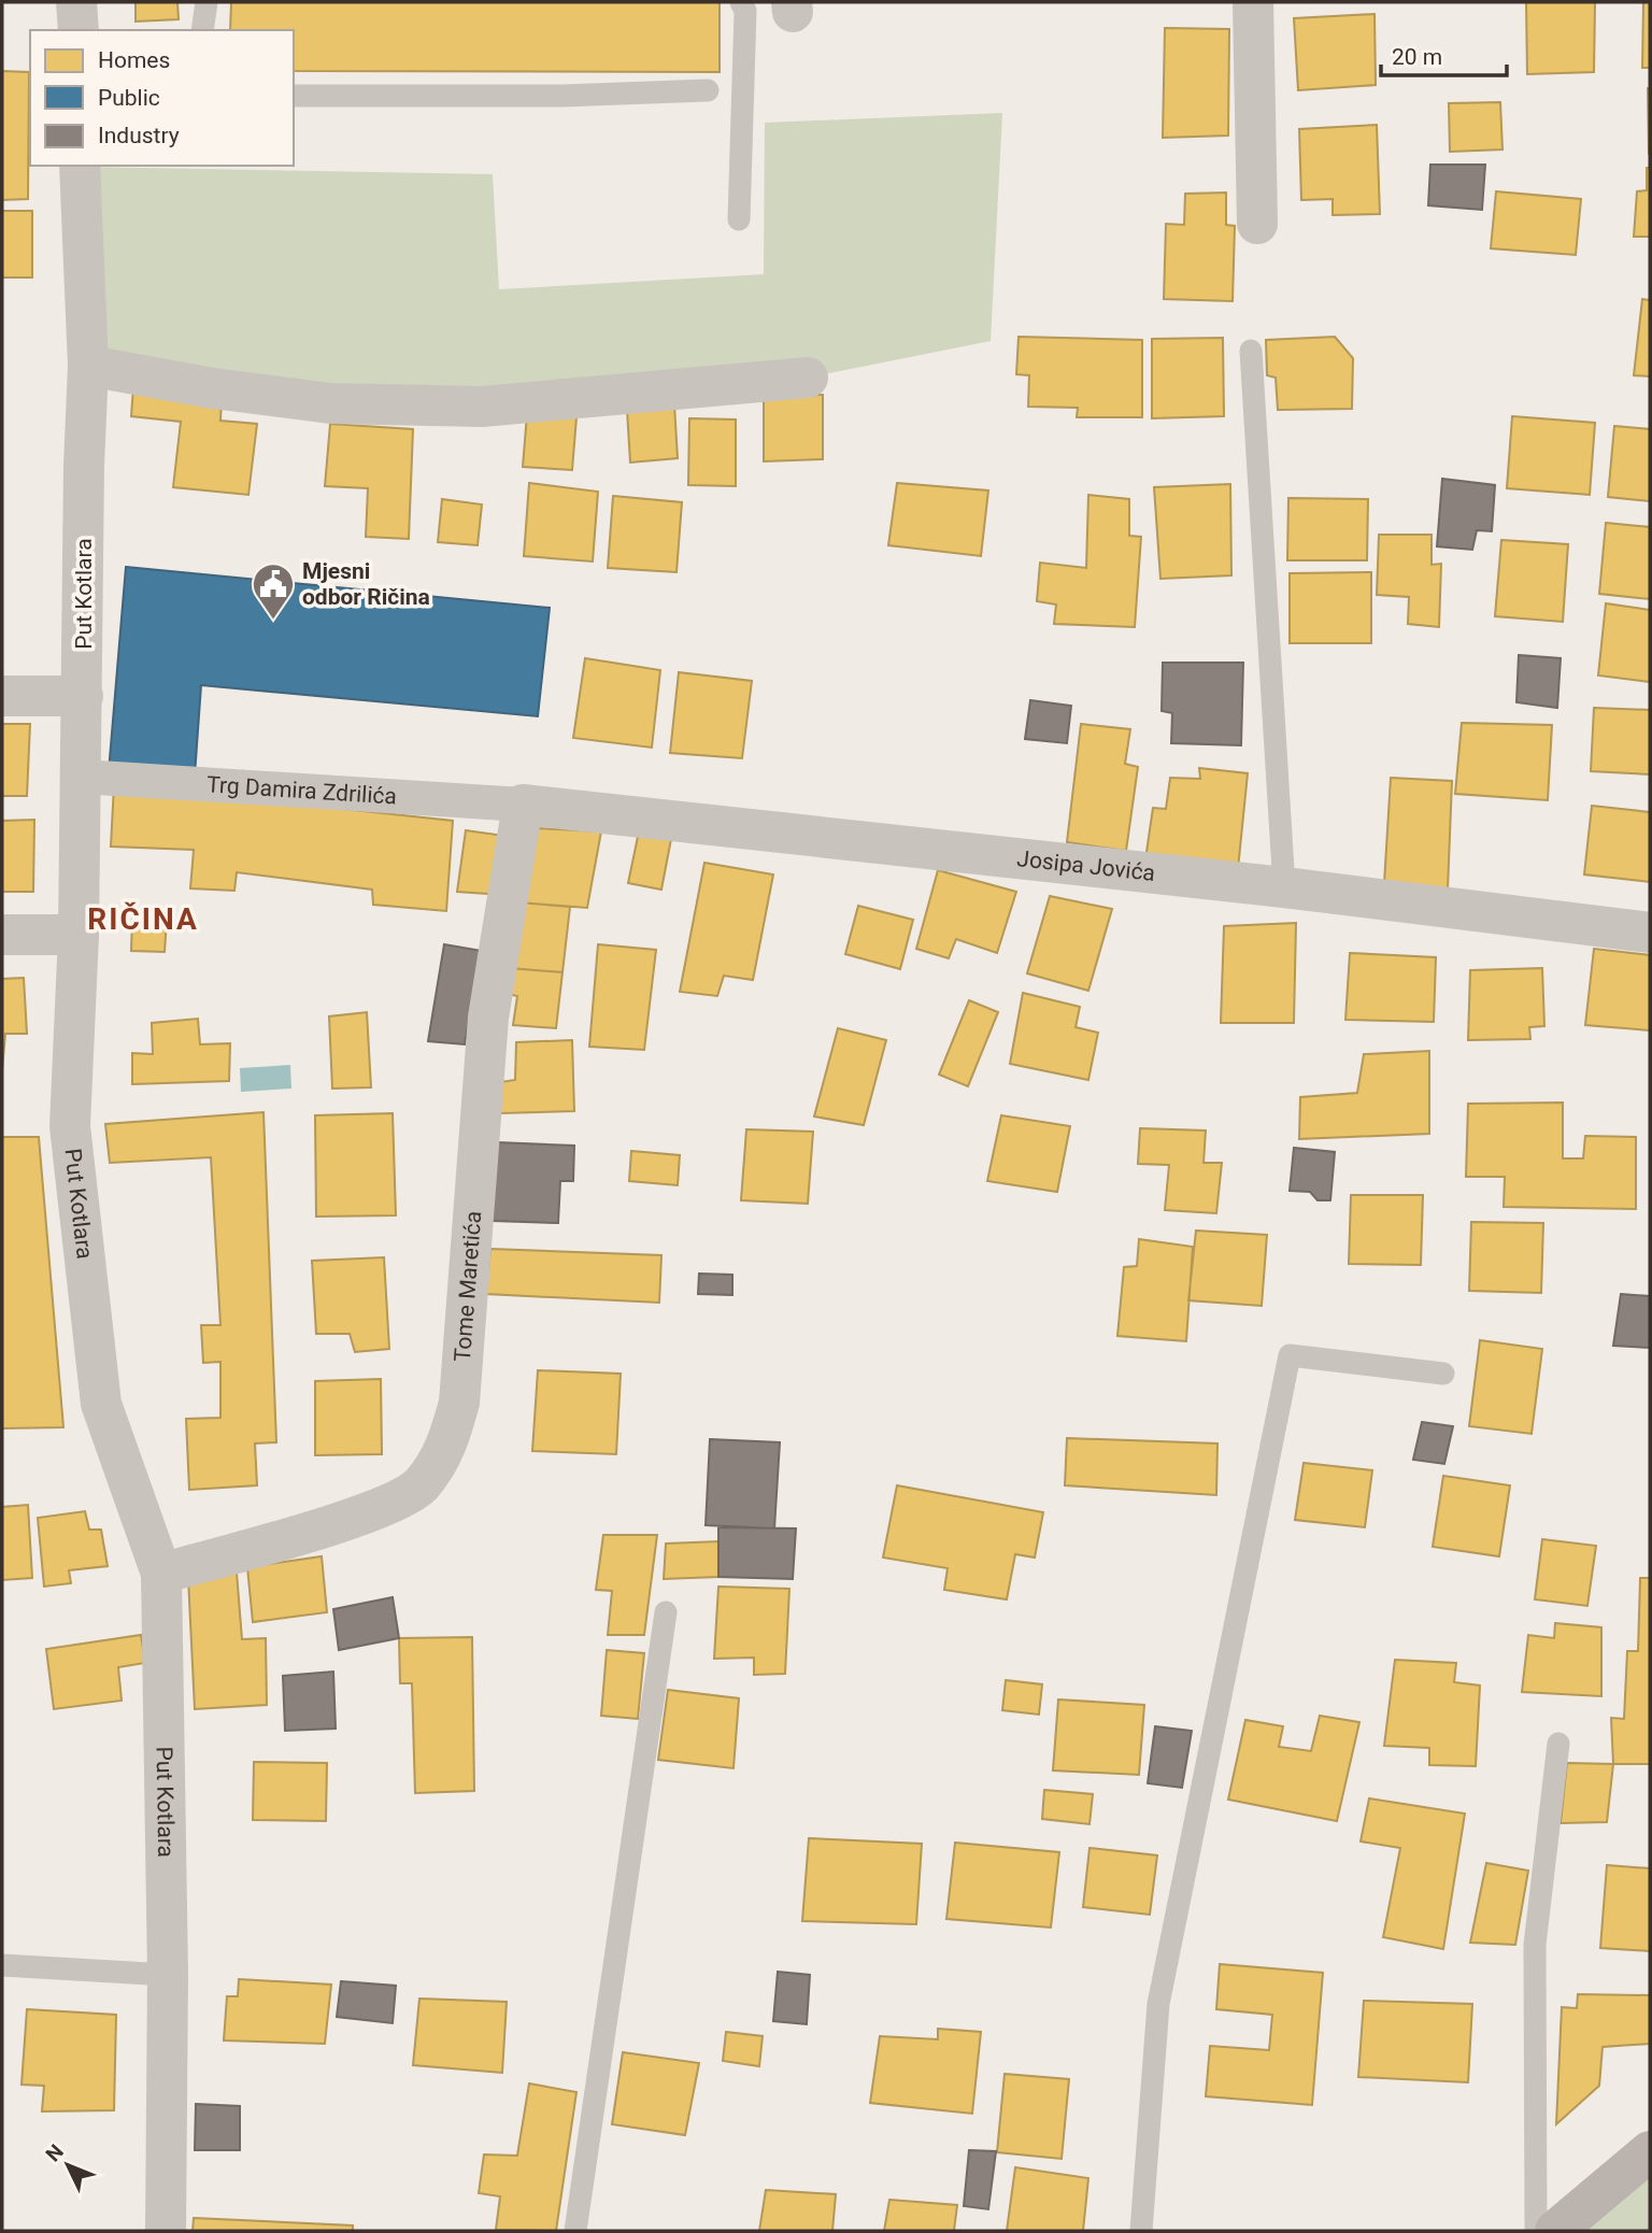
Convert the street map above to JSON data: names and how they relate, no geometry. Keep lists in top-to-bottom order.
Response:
{
  "streets": {
    "street": [
      "Put Kotlara",
      "Trg Damira Zdrilića",
      "Josipa Jovića",
      "Tome Maretića"
    ]
  },
  "crossings": [
    ["Put Kotlara", "Trg Damira Zdrilića"],
    ["Put Kotlara", "Tome Maretića"],
    ["Trg Damira Zdrilića", "Josipa Jovića"],
    ["Trg Damira Zdrilića", "Tome Maretića"],
    ["Josipa Jovića", "Tome Maretića"]
  ],
  "districts": ["RIČINA"],
  "places": {
    "public building": ["Mjesni odbor Ričina"]
  },
  "legend": ["Homes", "Public", "Industry"],
  "scale_bar": "20 m",
  "north": "top left"
}
